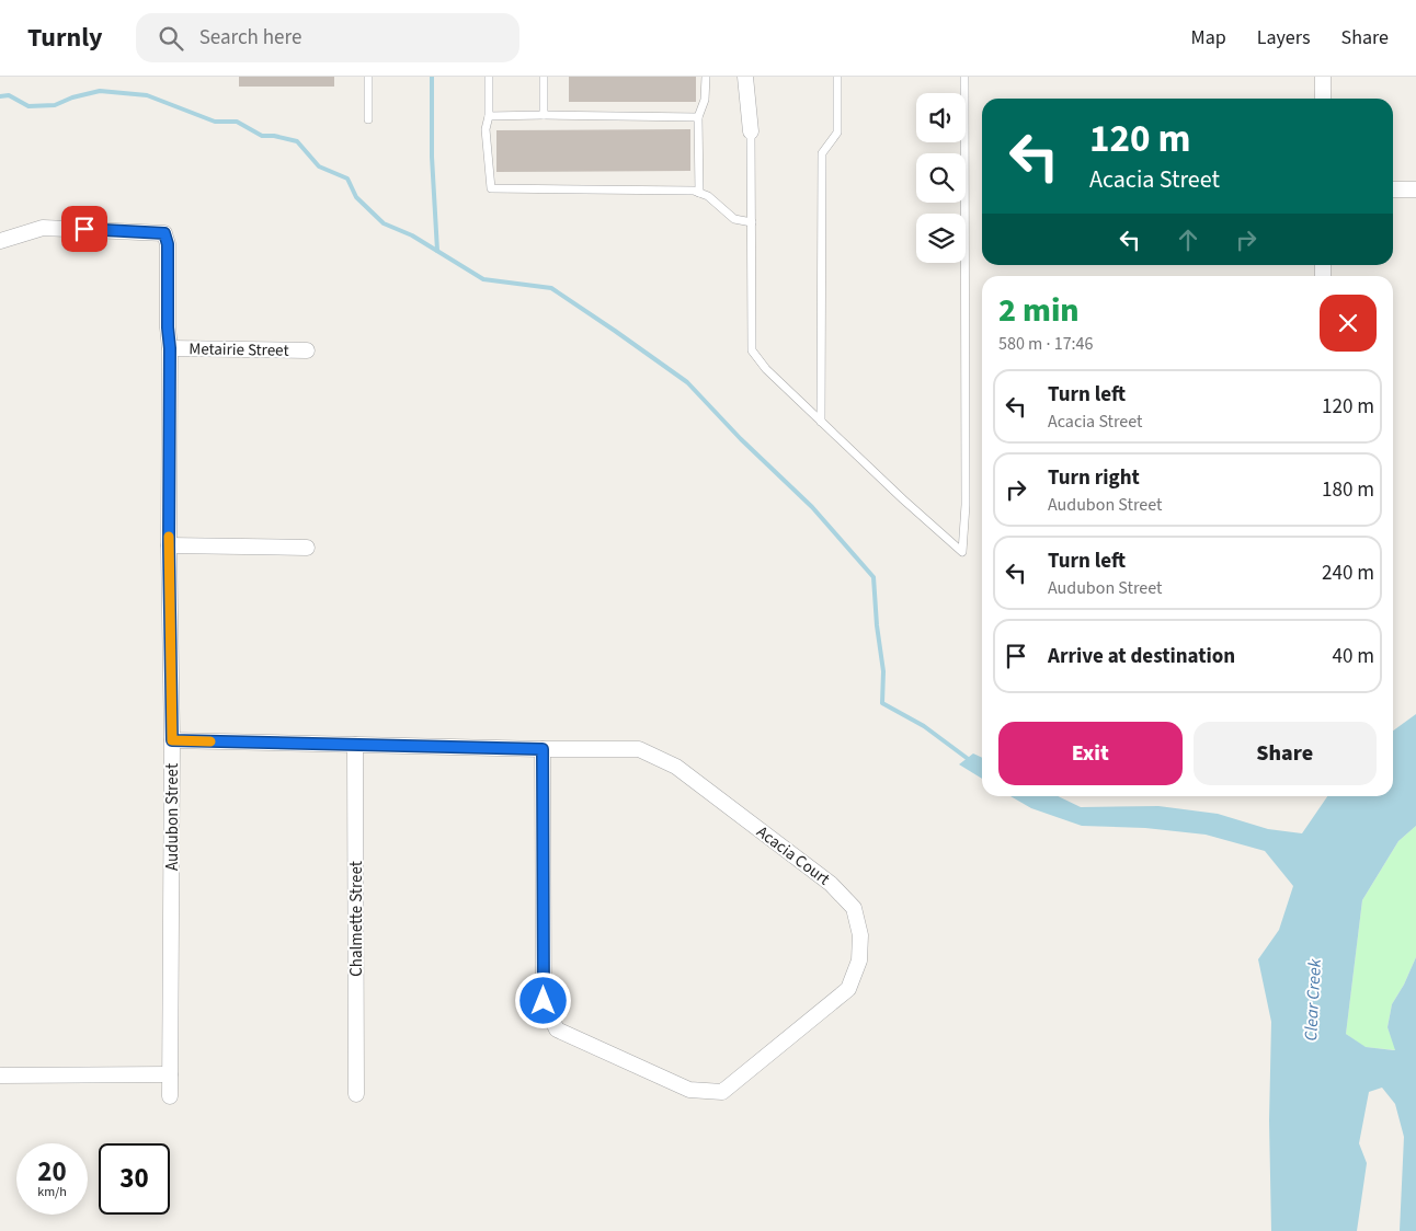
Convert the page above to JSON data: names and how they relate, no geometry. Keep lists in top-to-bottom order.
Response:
{
  "streets": {
    "street": [
      "Metairie Street",
      "Audubon Street",
      "Acacia Court",
      "Chalmette Street"
    ]
  },
  "crossings": [
    ["Metairie Street", "Audubon Street"],
    ["Audubon Street", "Acacia Court"],
    ["Acacia Court", "Chalmette Street"]
  ],
  "water": ["Clear Creek"],
  "page": {
    "header": "Turnly",
    "search": "Search here",
    "nav": ["Map", "Layers", "Share"],
    "turn": ["120 m", "Acacia Street"],
    "heading": ["2 min", "580 m · 17:46"],
    "list": [
      {
        "name": "Turn left",
        "note": "Acacia Street",
        "value": "120 m"
      },
      {
        "name": "Turn right",
        "note": "Audubon Street",
        "value": "180 m"
      },
      {
        "name": "Turn left",
        "note": "Audubon Street",
        "value": "240 m"
      },
      {
        "name": "Arrive at destination",
        "value": "40 m"
      }
    ],
    "buttons": ["Exit", "Share"],
    "speed": "20 km/h",
    "limit": "30"
  }
}
